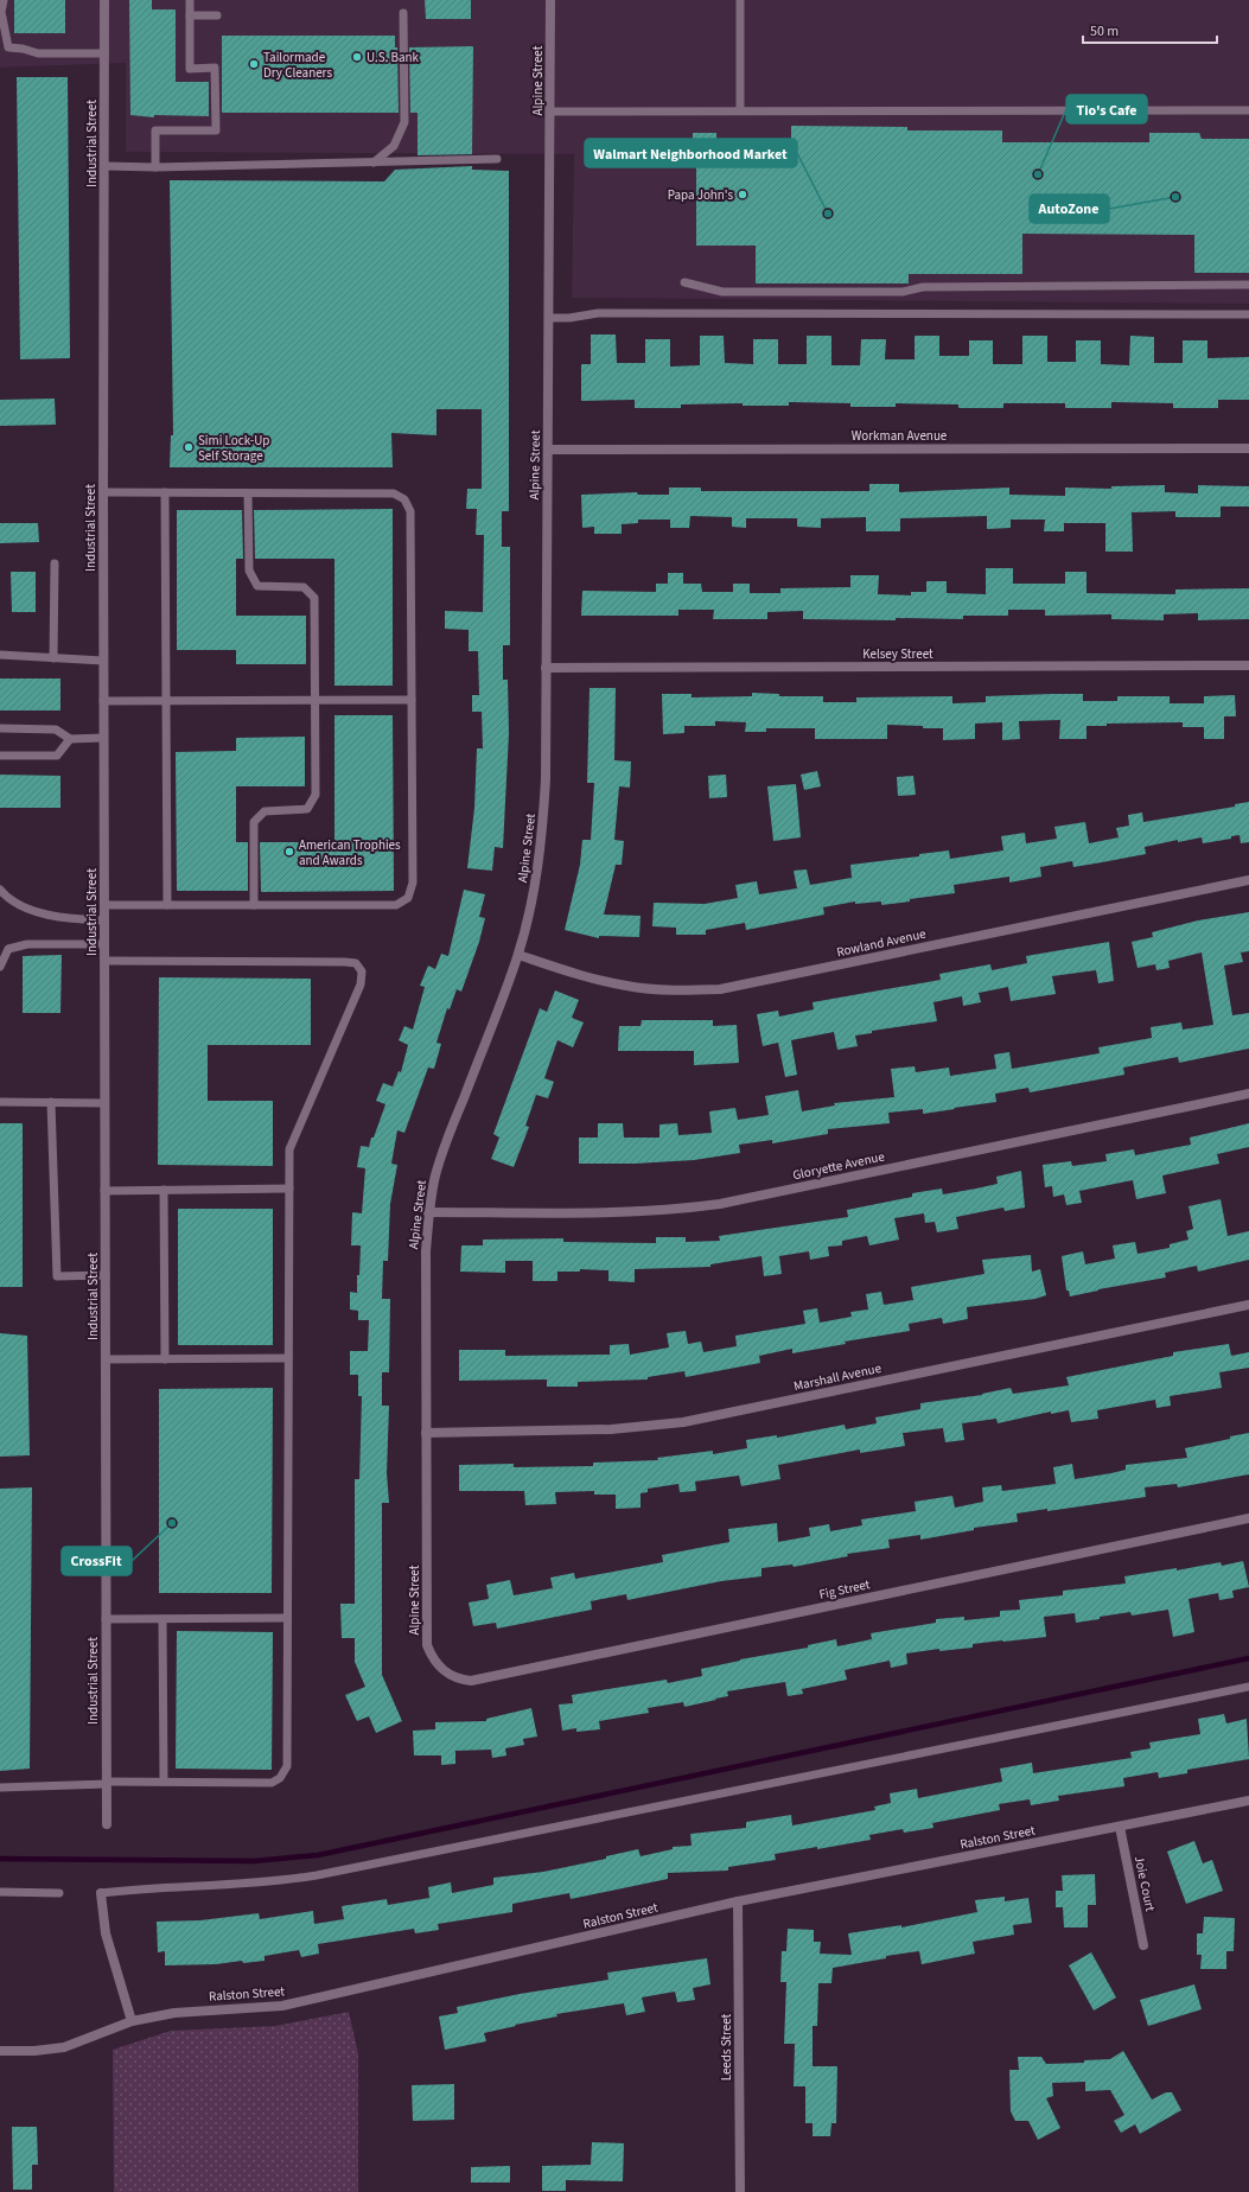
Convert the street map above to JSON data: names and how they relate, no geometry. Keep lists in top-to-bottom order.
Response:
{
  "streets": {
    "street": [
      "Alpine Street",
      "Industrial Street",
      "Workman Avenue",
      "Kelsey Street",
      "Rowland Avenue",
      "Gloryette Avenue",
      "Marshall Avenue",
      "Fig Street",
      "Ralston Street",
      "Joie Court",
      "Leeds Street"
    ]
  },
  "crossings": [
    ["Alpine Street", "Workman Avenue"],
    ["Alpine Street", "Kelsey Street"],
    ["Alpine Street", "Rowland Avenue"],
    ["Alpine Street", "Gloryette Avenue"],
    ["Alpine Street", "Marshall Avenue"],
    ["Alpine Street", "Fig Street"],
    ["Ralston Street", "Joie Court"],
    ["Ralston Street", "Leeds Street"]
  ],
  "places": [
    "U.S. Bank",
    "Tailormade Dry Cleaners",
    "Tio's Cafe",
    "Papa John's",
    "AutoZone",
    "Walmart Neighborhood Market",
    "Simi Lock-Up Self Storage",
    "American Trophies and Awards",
    "CrossFit"
  ],
  "scale_bar": "50 m"
}
